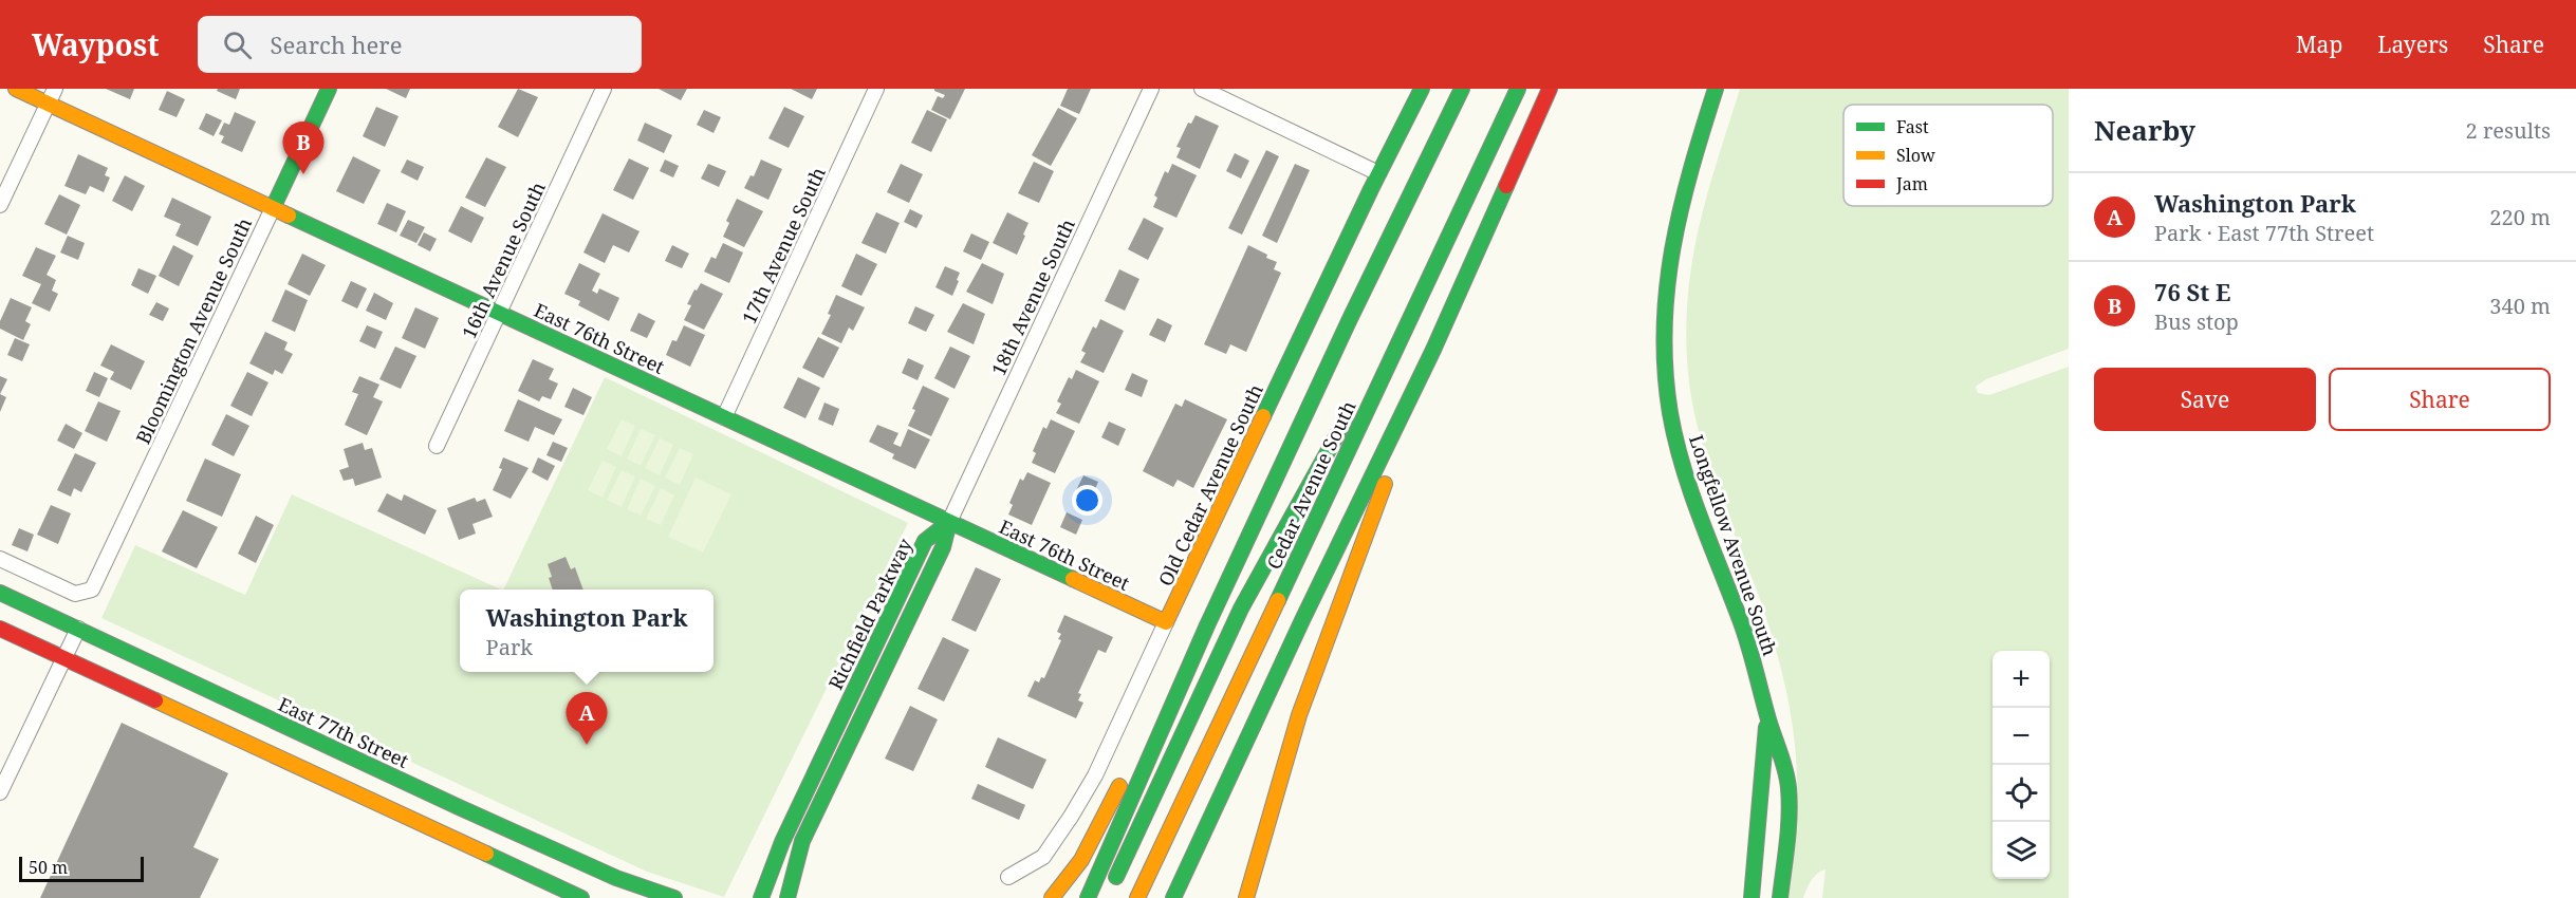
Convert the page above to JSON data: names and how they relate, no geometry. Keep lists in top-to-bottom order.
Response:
{
  "streets": {
    "main road": [
      "Bloomington Avenue South",
      "East 76th Street",
      "Old Cedar Avenue South",
      "Cedar Avenue South",
      "Longfellow Avenue South",
      "Richfield Parkway",
      "East 77th Street"
    ],
    "street": ["17th Avenue South", "16th Avenue South", "18th Avenue South"]
  },
  "crossings": [
    ["17th Avenue South", "East 76th Street"],
    ["16th Avenue South", "East 76th Street"],
    ["18th Avenue South", "East 76th Street"],
    ["18th Avenue South", "Richfield Parkway"],
    ["Bloomington Avenue South", "East 76th Street"],
    ["East 76th Street", "Old Cedar Avenue South"],
    ["East 76th Street", "Richfield Parkway"]
  ],
  "legend": ["Fast", "Slow", "Jam"],
  "scale_bar": "50 m",
  "page": {
    "header": "Waypost",
    "search": "Search here",
    "nav": ["Map", "Layers", "Share"],
    "heading": ["Nearby", "2 results"],
    "pins": ["B", "A"],
    "list": [
      {
        "mark": "A",
        "name": "Washington Park",
        "note": "Park · East 77th Street",
        "value": "220 m"
      },
      {
        "mark": "B",
        "name": "76 St E",
        "note": "Bus stop",
        "value": "340 m"
      }
    ],
    "buttons": ["Save", "Share"],
    "popup": ["Washington Park", "Park"],
    "map_buttons": ["+", "−"],
    "scale": "50 m"
  }
}
